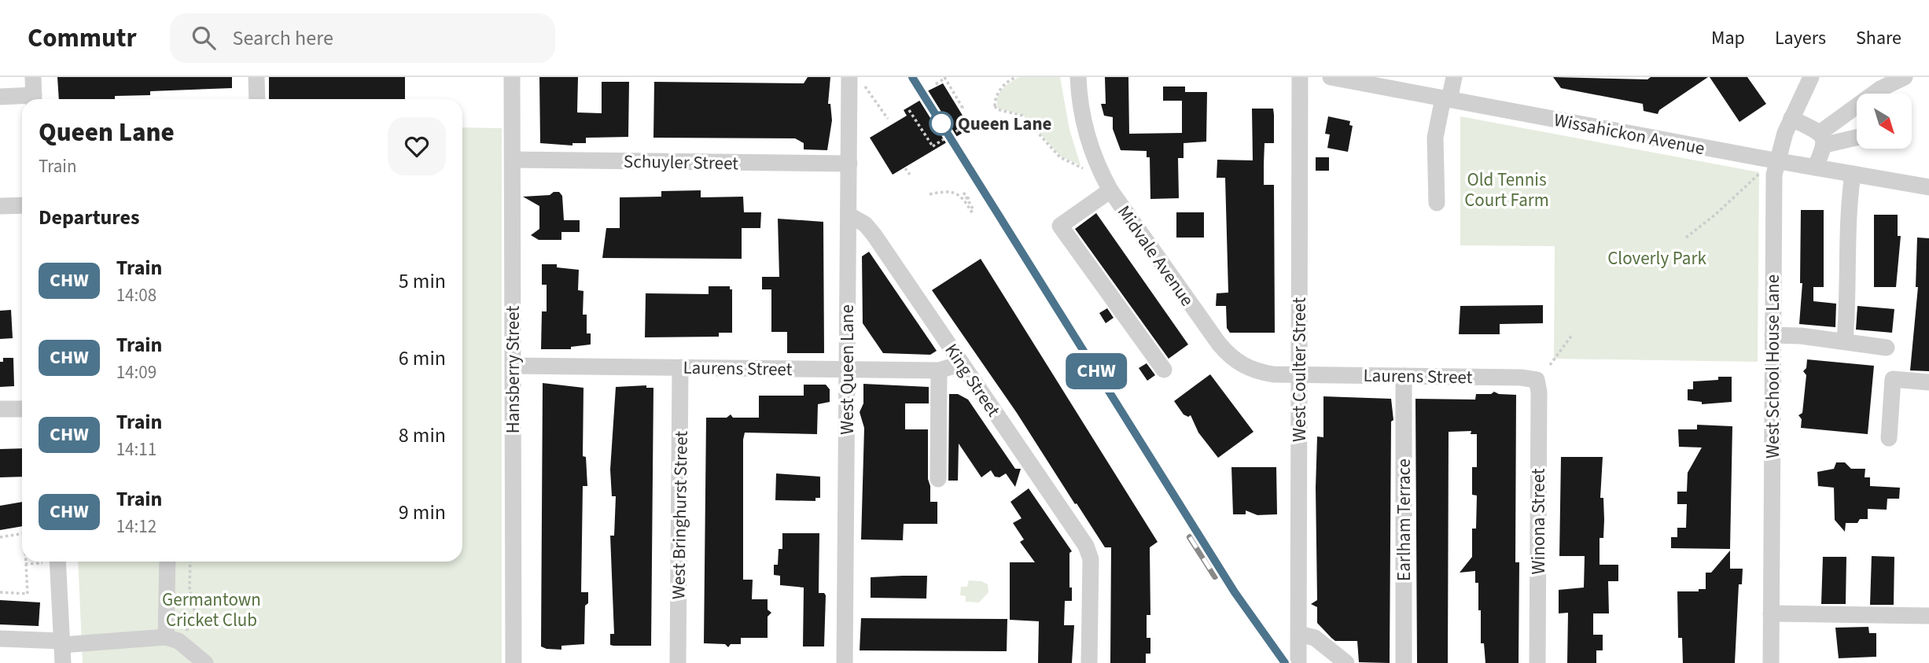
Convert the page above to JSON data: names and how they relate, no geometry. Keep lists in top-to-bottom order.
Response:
{
  "streets": {
    "street": [
      "Wissahickon Avenue",
      "Schuyler Street",
      "Midvale Avenue",
      "West School House Lane",
      "Laurens Street",
      "Hansberry Street",
      "West Queen Lane",
      "West Coulter Street",
      "King Street",
      "West Bringhurst Street",
      "Earlham Terrace",
      "Winona Street"
    ]
  },
  "crossings": [
    ["Wissahickon Avenue", "West School House Lane"],
    ["Schuyler Street", "Hansberry Street"],
    ["Schuyler Street", "West Queen Lane"],
    ["Midvale Avenue", "Laurens Street"],
    ["Midvale Avenue", "West Coulter Street"],
    ["Laurens Street", "Hansberry Street"],
    ["Laurens Street", "West Queen Lane"],
    ["Laurens Street", "West Coulter Street"],
    ["Laurens Street", "King Street"],
    ["Laurens Street", "West Bringhurst Street"],
    ["Laurens Street", "Earlham Terrace"],
    ["Laurens Street", "Winona Street"],
    ["West Queen Lane", "King Street"]
  ],
  "parks": ["Old Tennis Court Farm", "Cloverly Park", "Germantown Cricket Club"],
  "places": ["Queen Lane"],
  "north": "bottom right",
  "page": {
    "header": "Commutr",
    "search": "Search here",
    "nav": ["Map", "Layers", "Share"],
    "on_map": "CHW",
    "heading": [
      ["Queen Lane", "Train"],
      "Departures"
    ],
    "list": [
      {
        "mark": "CHW",
        "name": "Train",
        "note": "14:08",
        "value": "5 min"
      },
      {
        "mark": "CHW",
        "name": "Train",
        "note": "14:09",
        "value": "6 min"
      },
      {
        "mark": "CHW",
        "name": "Train",
        "note": "14:11",
        "value": "8 min"
      },
      {
        "mark": "CHW",
        "name": "Train",
        "note": "14:12",
        "value": "9 min"
      }
    ]
  }
}
